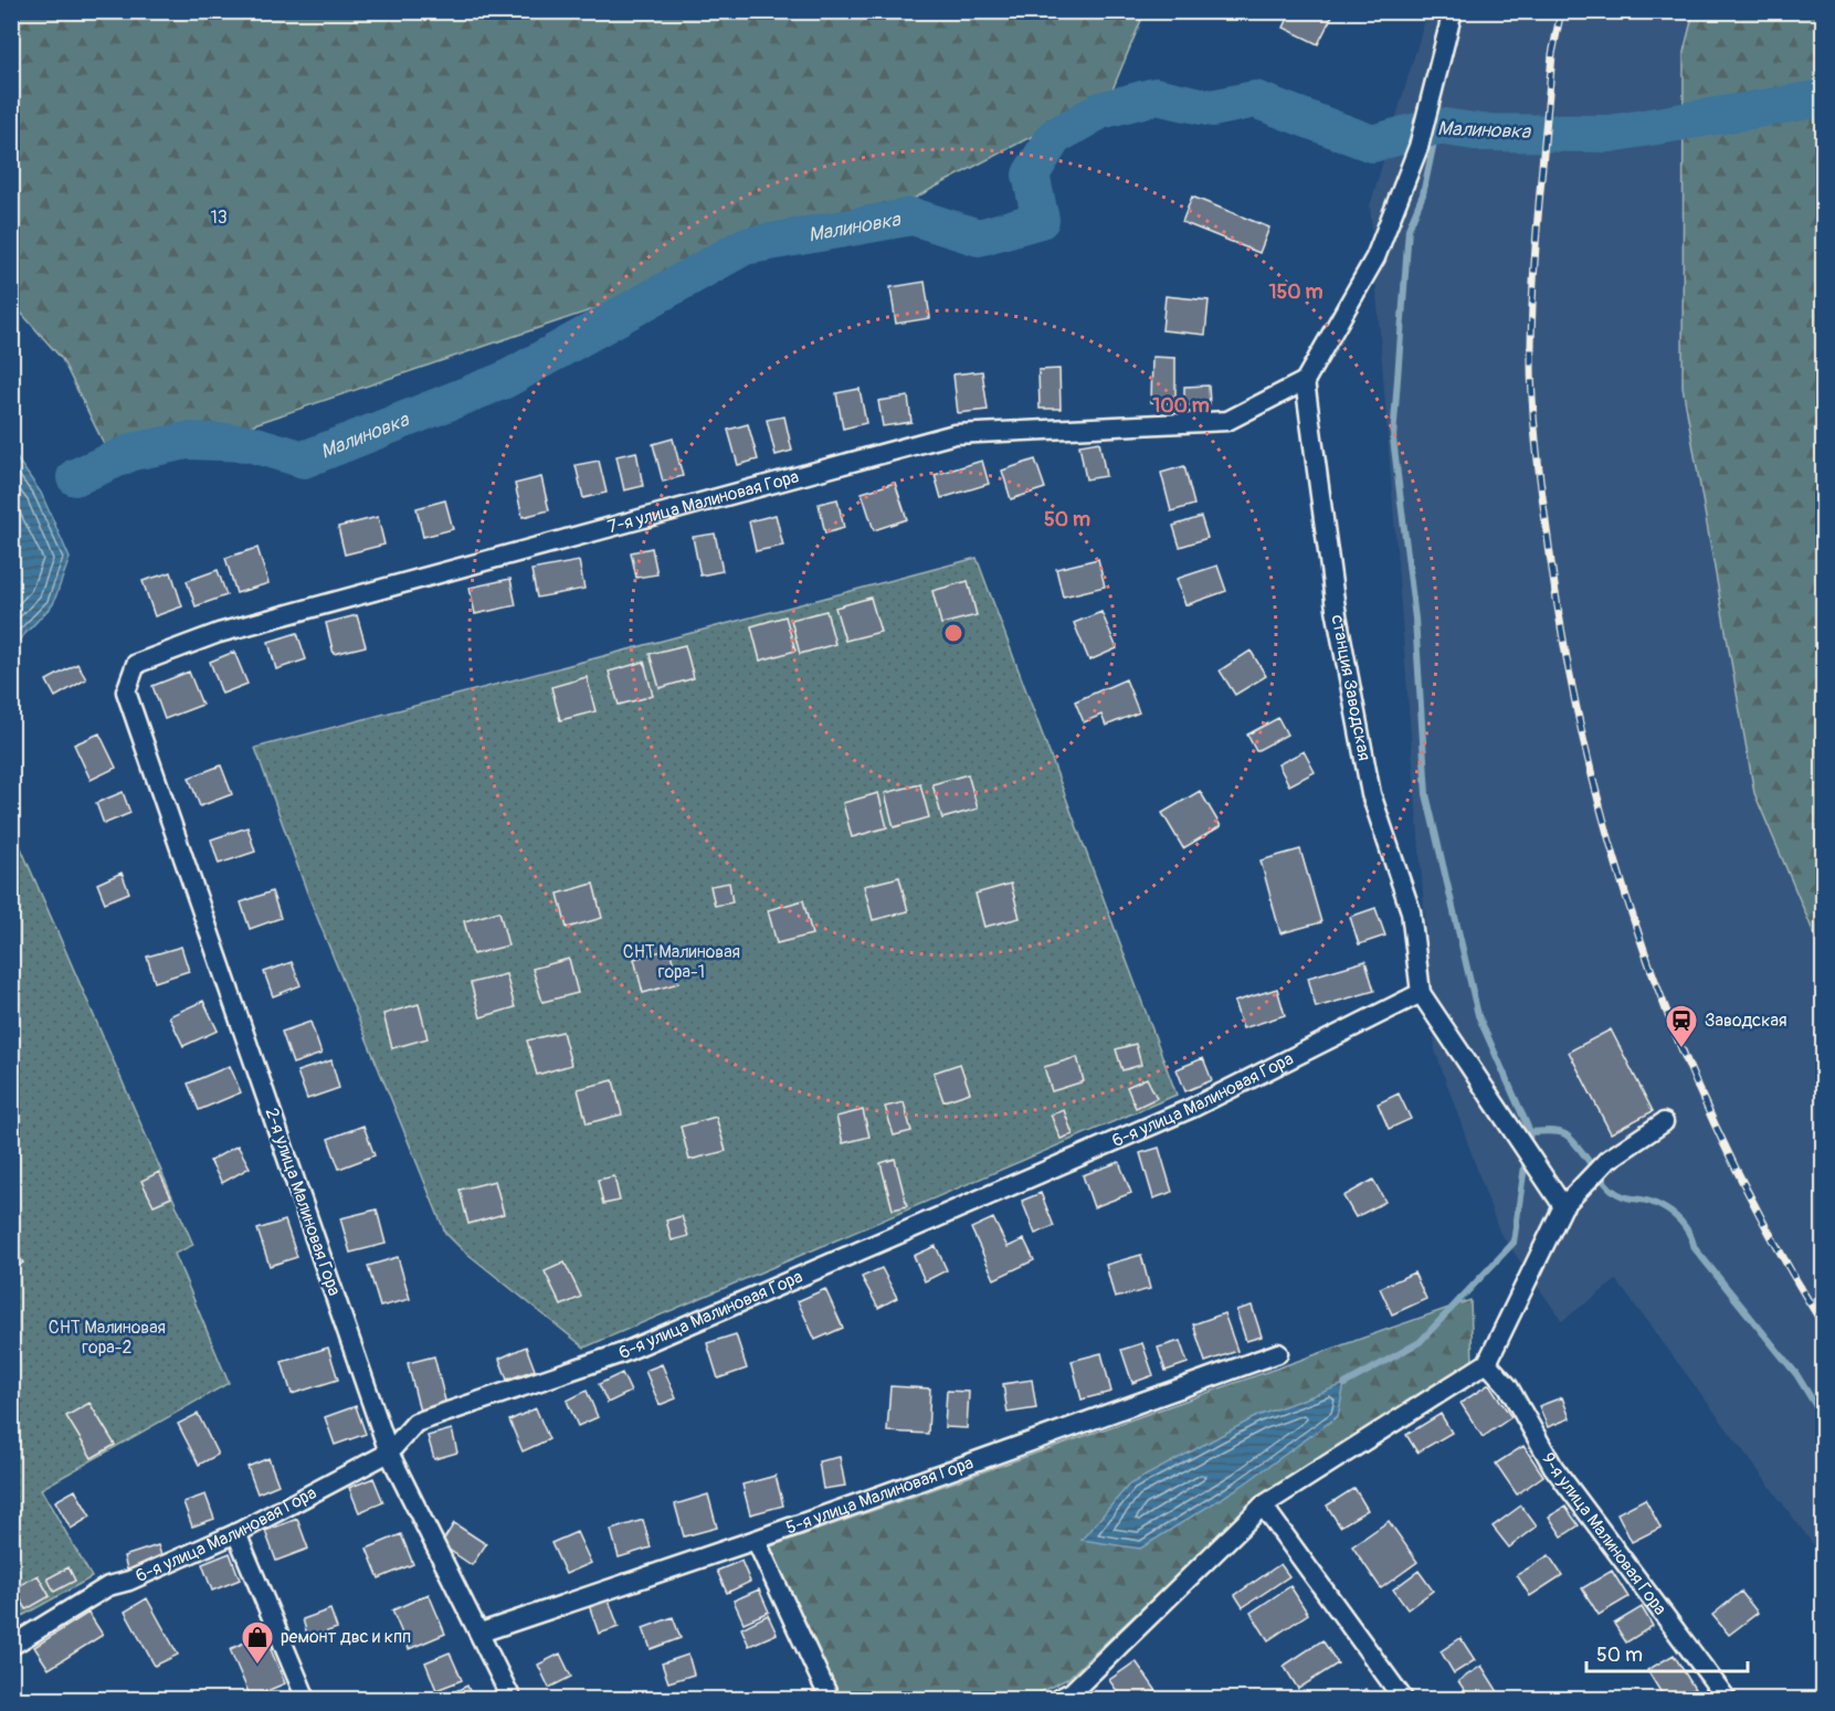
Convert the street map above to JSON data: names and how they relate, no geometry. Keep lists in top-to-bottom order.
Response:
{
  "streets": {
    "street": [
      "7-я улица Малиновая Гора",
      "станция Заводская",
      "6-я улица Малиновая Гора",
      "2-я улица Малиновая Гора",
      "5-я улица Малиновая Гора",
      "9-я улица Малиновая Гора"
    ]
  },
  "crossings": [
    ["7-я улица Малиновая Гора", "станция Заводская"],
    ["7-я улица Малиновая Гора", "2-я улица Малиновая Гора"],
    ["станция Заводская", "6-я улица Малиновая Гора"],
    ["6-я улица Малиновая Гора", "2-я улица Малиновая Гора"],
    ["2-я улица Малиновая Гора", "5-я улица Малиновая Гора"]
  ],
  "water": ["Малиновка"],
  "parks": ["13", "СНТ Малиновая гора-1", "СНТ Малиновая гора-2"],
  "places": {
    "station": ["Заводская"],
    "shop": ["ремонт двс и кпп"]
  },
  "scale_bar": "50 m",
  "rings": ["150 m", "100 m", "50 m"]
}
